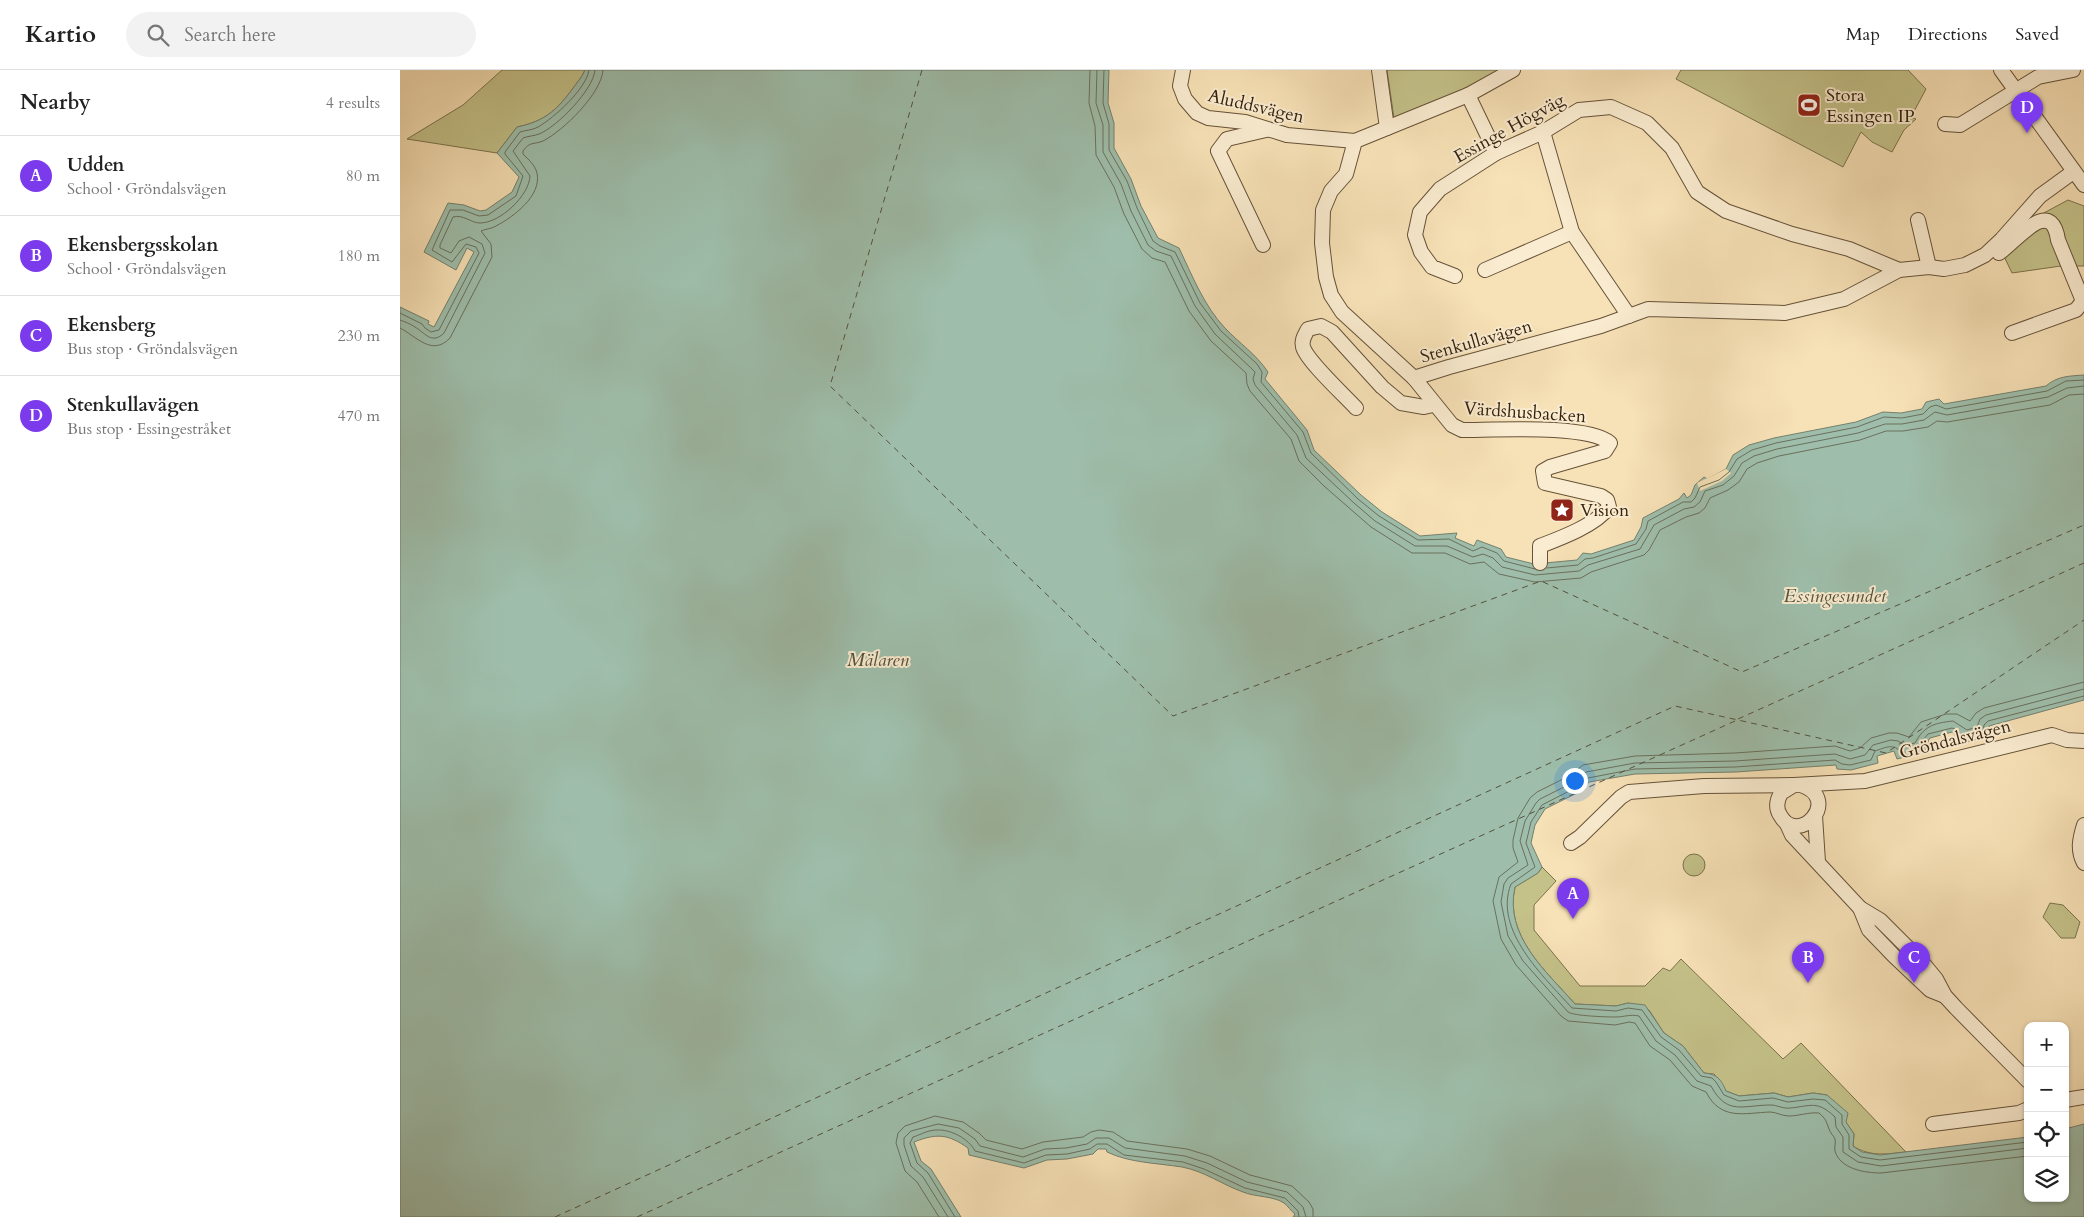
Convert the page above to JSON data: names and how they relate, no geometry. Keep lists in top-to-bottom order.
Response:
{
  "streets": {
    "street": [
      "Aluddsvägen",
      "Essinge Högväg",
      "Stenkullavägen",
      "Värdshusbacken",
      "Gröndalsvägen"
    ]
  },
  "crossings": [
    ["Aluddsvägen", "Stenkullavägen"],
    ["Essinge Högväg", "Stenkullavägen"],
    ["Stenkullavägen", "Värdshusbacken"]
  ],
  "water": ["Essingesundet", "Mälaren"],
  "places": {
    "sports": ["Stora Essingen IP"],
    "place": ["Vision"]
  },
  "page": {
    "header": "Kartio",
    "search": "Search here",
    "nav": ["Map", "Directions", "Saved"],
    "heading": ["Nearby", "4 results"],
    "pins": [
      "D",
      "A",
      "B",
      "C"
    ],
    "list": [
      {
        "mark": "A",
        "name": "Udden",
        "note": "School · Gröndalsvägen",
        "value": "80 m"
      },
      {
        "mark": "B",
        "name": "Ekensbergsskolan",
        "note": "School · Gröndalsvägen",
        "value": "180 m"
      },
      {
        "mark": "C",
        "name": "Ekensberg",
        "note": "Bus stop · Gröndalsvägen",
        "value": "230 m"
      },
      {
        "mark": "D",
        "name": "Stenkullavägen",
        "note": "Bus stop · Essingestråket",
        "value": "470 m"
      }
    ],
    "map_buttons": ["+", "−"]
  }
}
